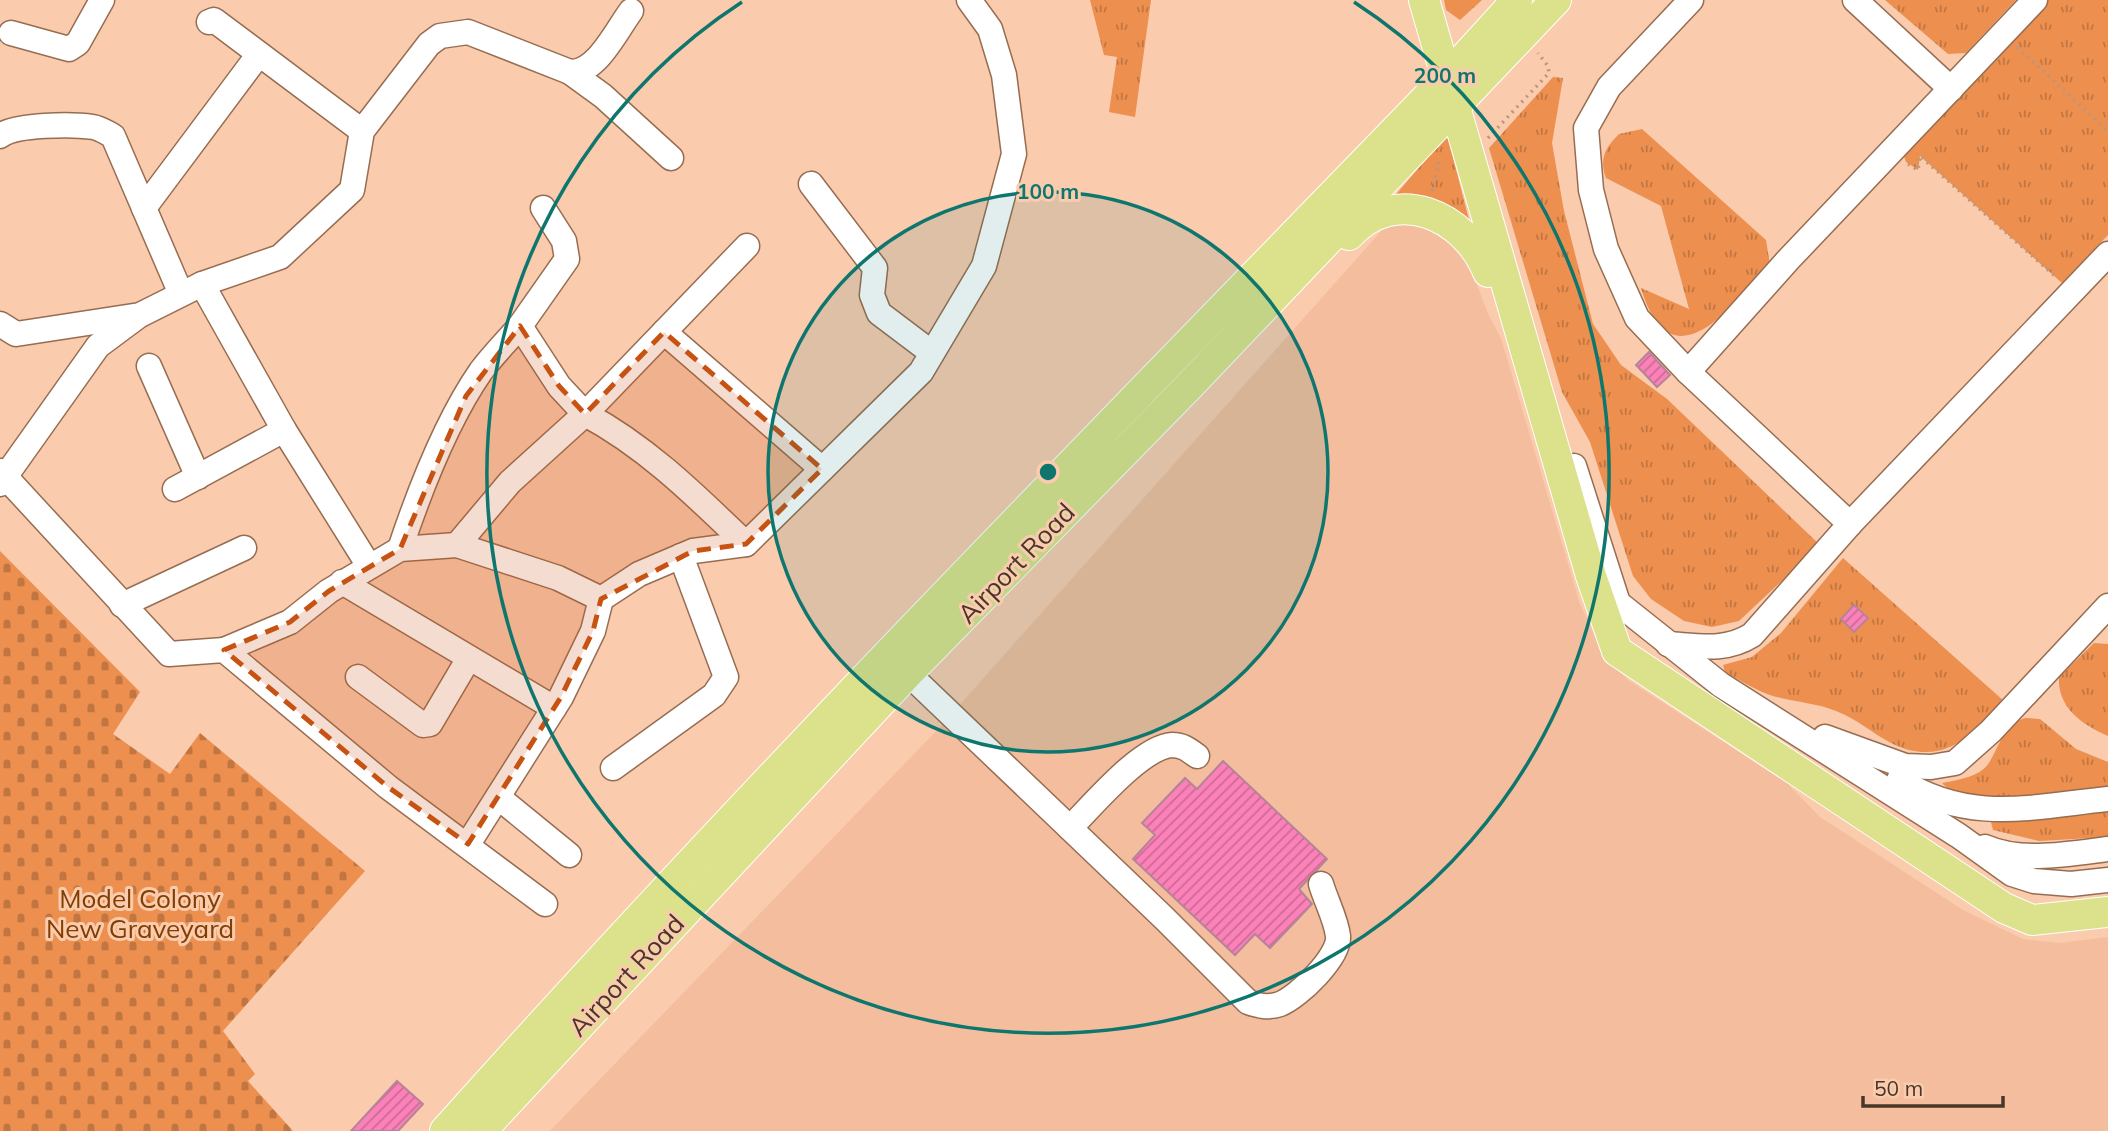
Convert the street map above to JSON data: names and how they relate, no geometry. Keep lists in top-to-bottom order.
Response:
{
  "streets": {
    "main road": ["Airport Road"]
  },
  "parks": ["Model Colony New Graveyard"],
  "scale_bar": "50 m",
  "rings": ["200 m", "100 m"]
}
